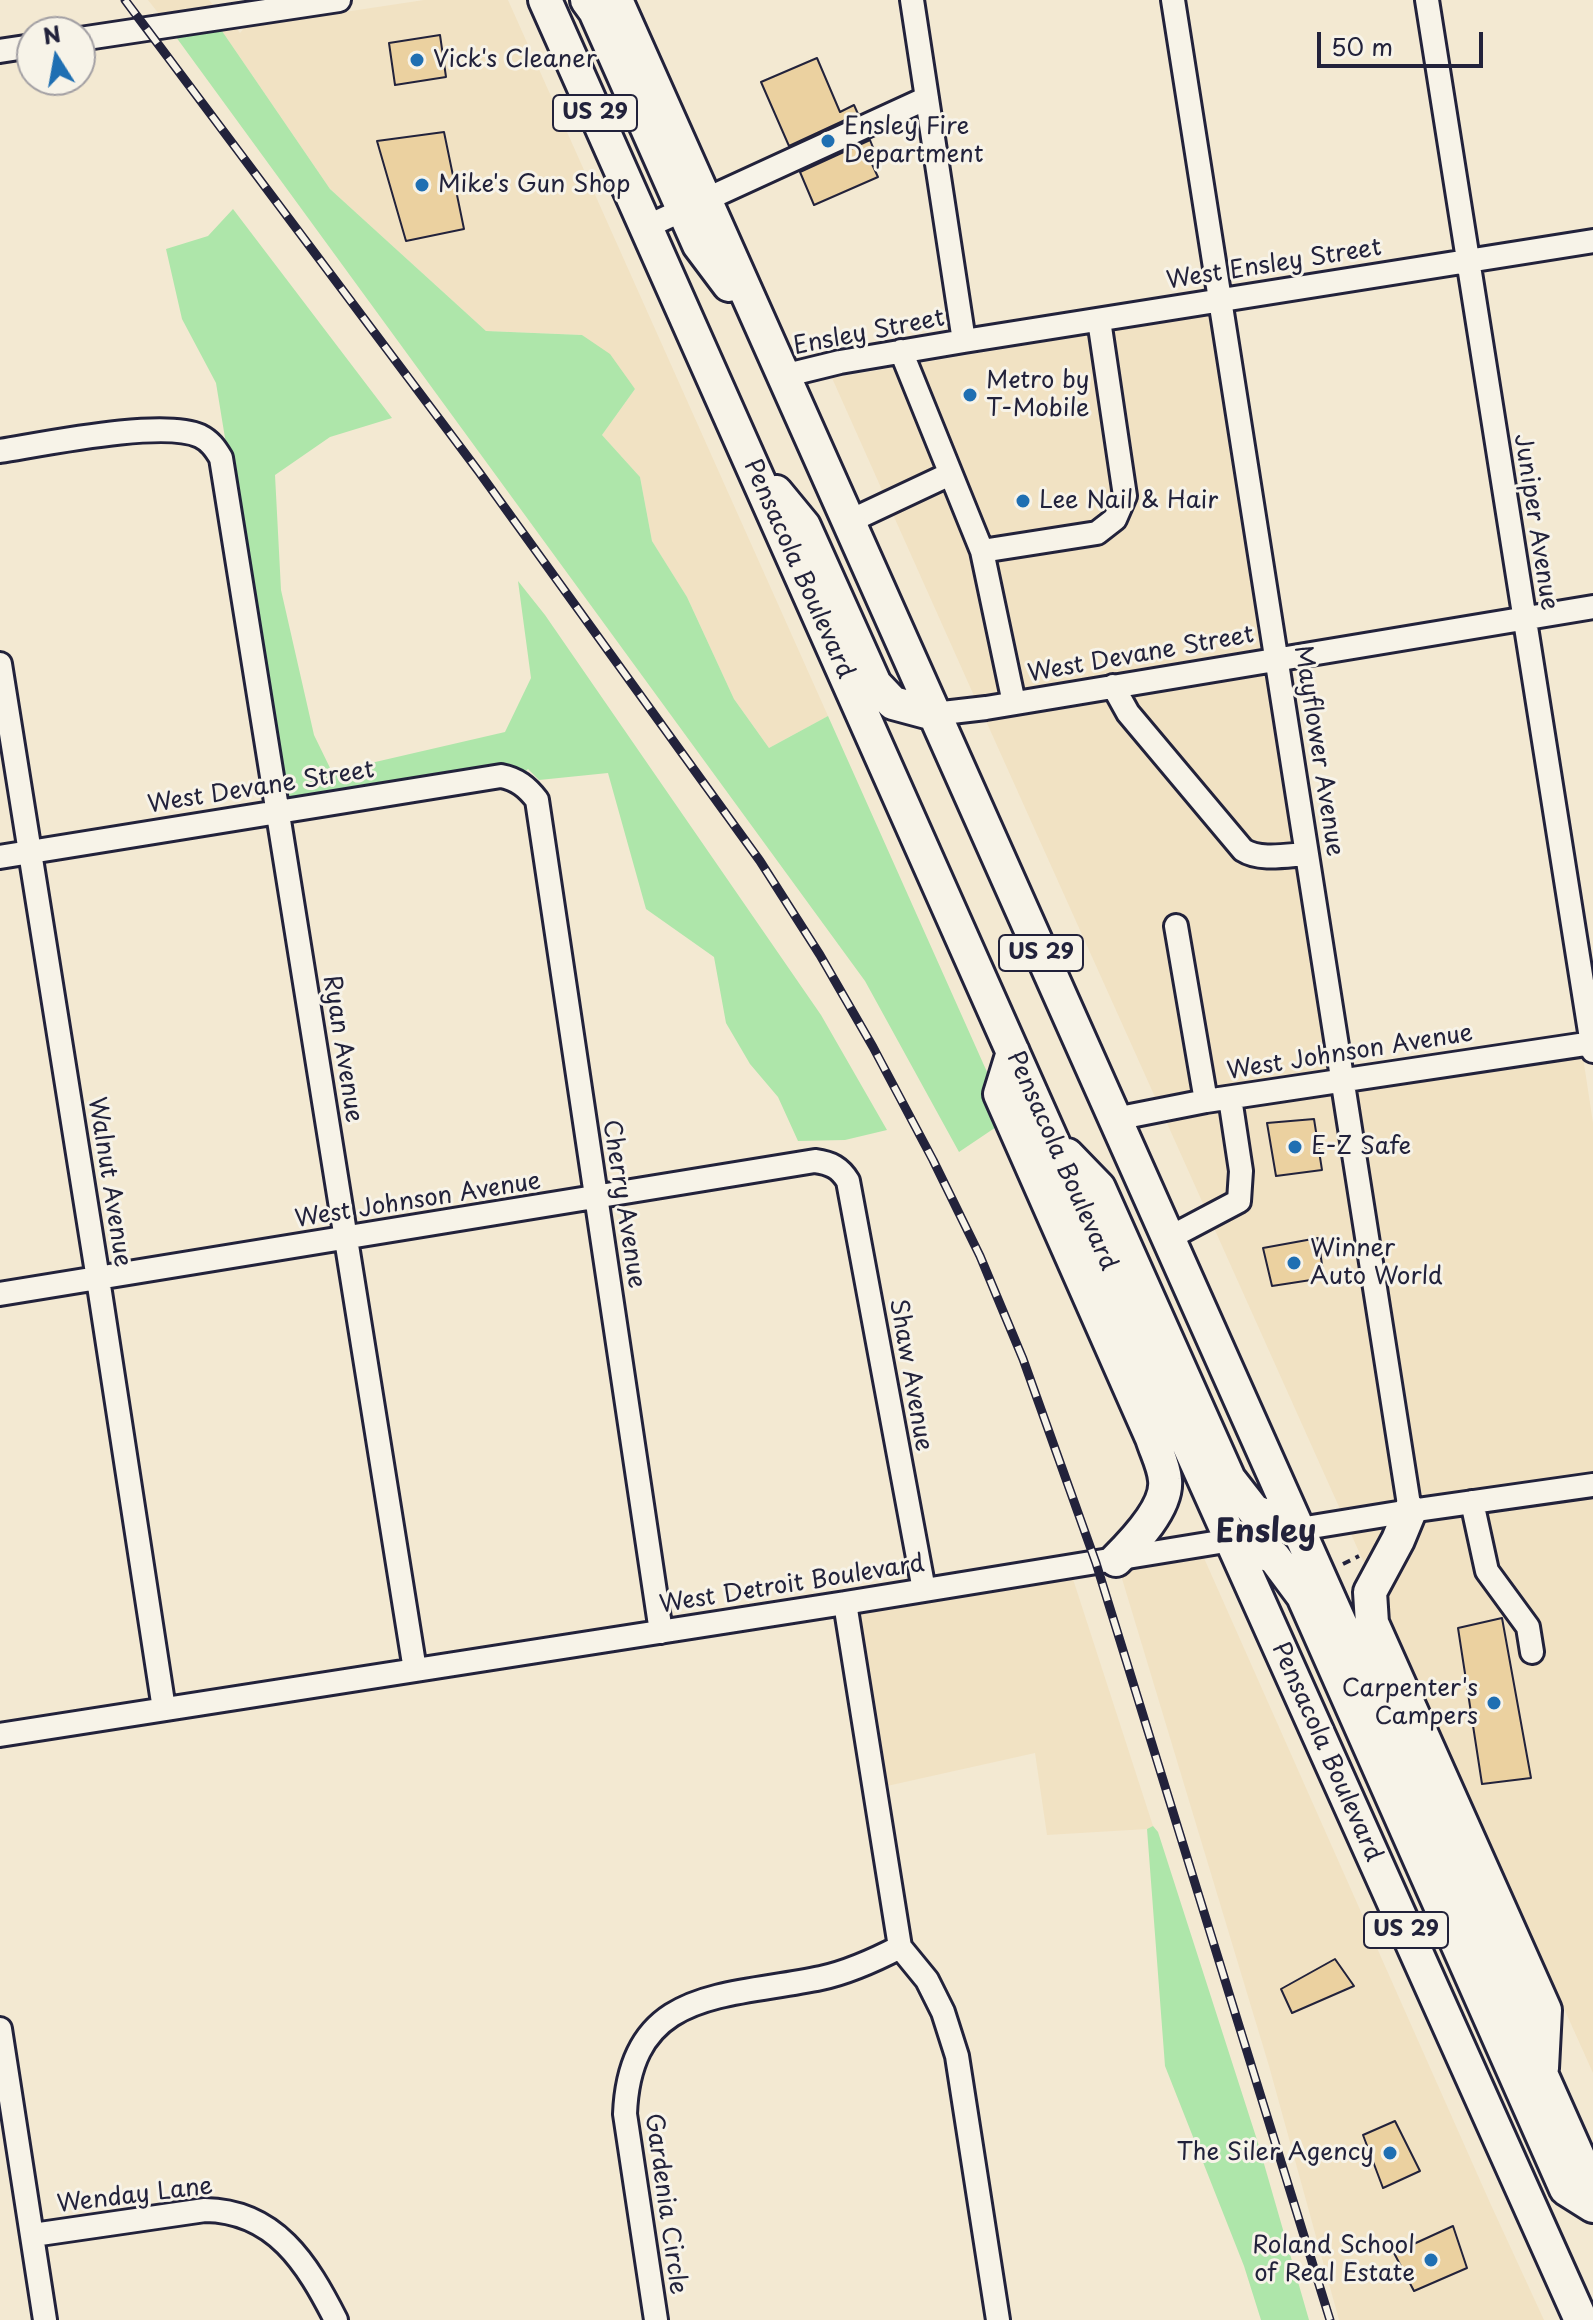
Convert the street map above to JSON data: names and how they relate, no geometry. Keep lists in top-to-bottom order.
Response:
{
  "streets": {
    "highway": ["US 29", "Pensacola Boulevard"],
    "street": [
      "West Ensley Street",
      "Ensley Street",
      "Juniper Avenue",
      "West Devane Street",
      "Mayflower Avenue",
      "Ryan Avenue",
      "West Johnson Avenue",
      "Walnut Avenue",
      "Cherry Avenue",
      "Shaw Avenue",
      "West Detroit Boulevard",
      "Wenday Lane",
      "Gardenia Circle"
    ]
  },
  "crossings": [
    ["US 29", "Ensley Street"],
    ["US 29", "West Devane Street"],
    ["US 29", "West Johnson Avenue"],
    ["US 29", "West Detroit Boulevard"],
    ["West Ensley Street", "Ensley Street"],
    ["West Ensley Street", "Juniper Avenue"],
    ["West Ensley Street", "Mayflower Avenue"],
    ["Juniper Avenue", "West Devane Street"],
    ["Juniper Avenue", "West Johnson Avenue"],
    ["Pensacola Boulevard", "West Detroit Boulevard"],
    ["West Devane Street", "Mayflower Avenue"],
    ["West Devane Street", "Ryan Avenue"],
    ["West Devane Street", "Walnut Avenue"],
    ["West Devane Street", "Cherry Avenue"],
    ["Mayflower Avenue", "West Johnson Avenue"],
    ["Mayflower Avenue", "West Detroit Boulevard"],
    ["Ryan Avenue", "West Johnson Avenue"],
    ["Ryan Avenue", "West Detroit Boulevard"],
    ["West Johnson Avenue", "Walnut Avenue"],
    ["West Johnson Avenue", "Cherry Avenue"],
    ["West Johnson Avenue", "Shaw Avenue"],
    ["Walnut Avenue", "West Detroit Boulevard"],
    ["Cherry Avenue", "West Detroit Boulevard"],
    ["Shaw Avenue", "West Detroit Boulevard"]
  ],
  "districts": ["Ensley"],
  "places": [
    "Vick's Cleaner",
    "Ensley Fire Department",
    "Mike's Gun Shop",
    "Metro by T-Mobile",
    "Lee Nail & Hair",
    "E-Z Safe",
    "Winner Auto World",
    "Carpenter's Campers",
    "The Siler Agency",
    "Roland School of Real Estate"
  ],
  "scale_bar": "50 m",
  "north": "top"
}
